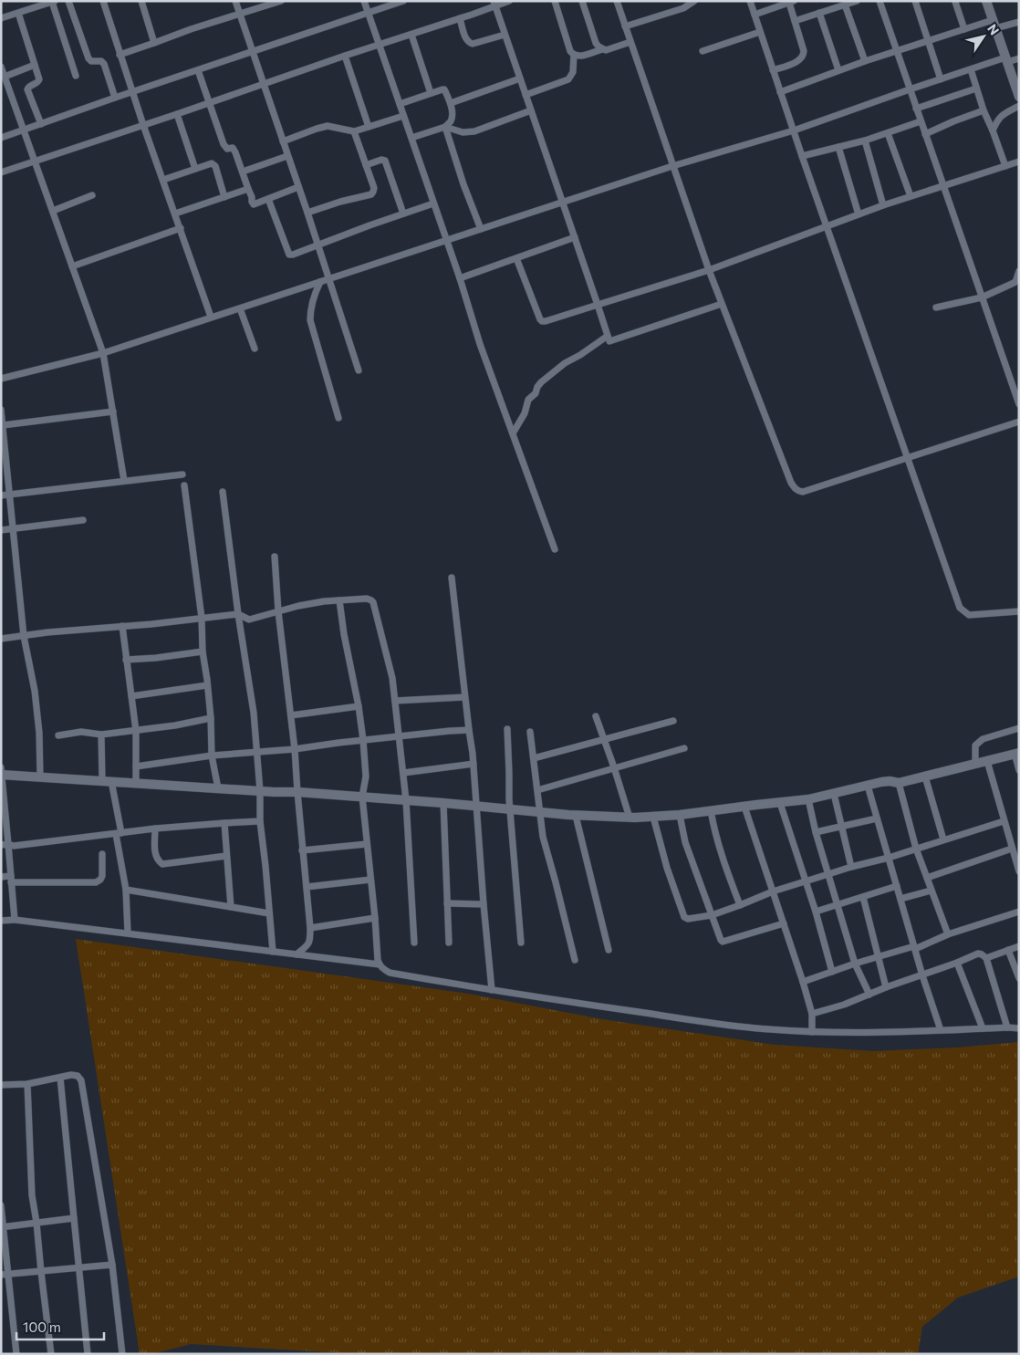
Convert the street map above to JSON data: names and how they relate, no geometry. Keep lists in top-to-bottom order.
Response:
{
  "scale_bar": "100 m",
  "north": "top right"
}
